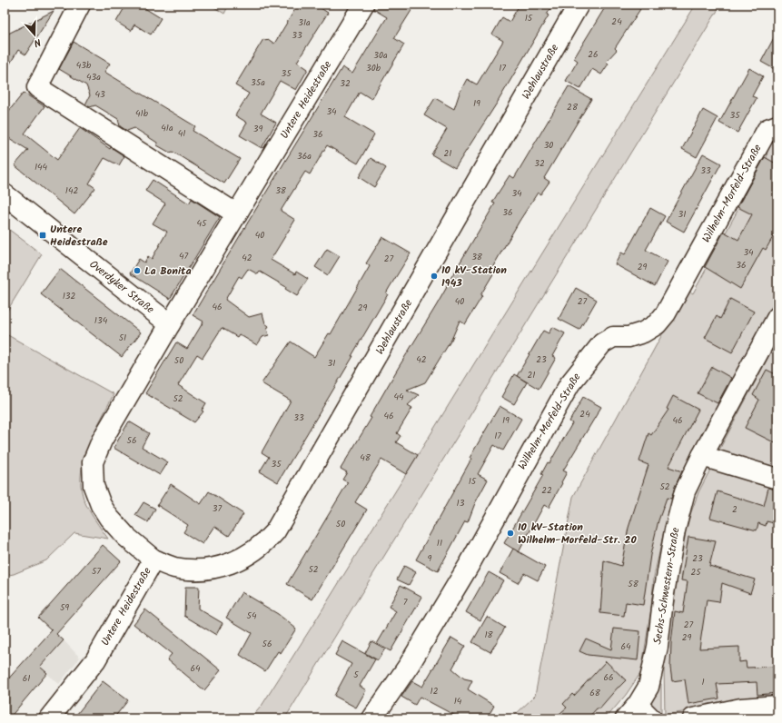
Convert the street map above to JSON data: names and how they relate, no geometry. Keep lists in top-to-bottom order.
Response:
{
  "streets": {
    "street": [
      "Wehlaustraße",
      "Untere Heidestraße",
      "Wilhelm-Morfeld-Straße",
      "Overdyker Straße",
      "Sechs-Schwestern-Straße"
    ]
  },
  "crossings": [
    ["Wehlaustraße", "Untere Heidestraße"],
    ["Untere Heidestraße", "Overdyker Straße"]
  ],
  "places": {
    "transit": ["Untere Heidestraße"],
    "other": ["La Bonita", "10 kV-Station 1943", "10 kV-Station Wilhelm-Morfeld-Str. 20"]
  },
  "house_numbers": [
    "15",
    "24",
    "31a",
    "33",
    "26",
    "30a",
    "43b",
    "30b",
    "17",
    "35",
    "43a",
    "35a",
    "32",
    "43",
    "19",
    "28",
    "34",
    "41b",
    "35",
    "41a",
    "39",
    "41",
    "36",
    "30",
    "21",
    "36a",
    "32",
    "144",
    "33",
    "142",
    "38",
    "34",
    "36",
    "31",
    "45",
    "40",
    "34",
    "47",
    "38",
    "42",
    "27",
    "36",
    "29",
    "132",
    "40",
    "27",
    "46",
    "29",
    "134",
    "51",
    "42",
    "23",
    "50",
    "31",
    "21",
    "44",
    "52",
    "24",
    "46",
    "33",
    "19",
    "46",
    "17",
    "56",
    "48",
    "35",
    "15",
    "52",
    "22",
    "13",
    "37",
    "2",
    "50",
    "11",
    "9",
    "23",
    "52",
    "57",
    "25",
    "58",
    "7",
    "59",
    "54",
    "27",
    "18",
    "29",
    "56",
    "64",
    "64",
    "5",
    "66",
    "61",
    "1",
    "12",
    "68",
    "14"
  ],
  "north": "bottom"
}
